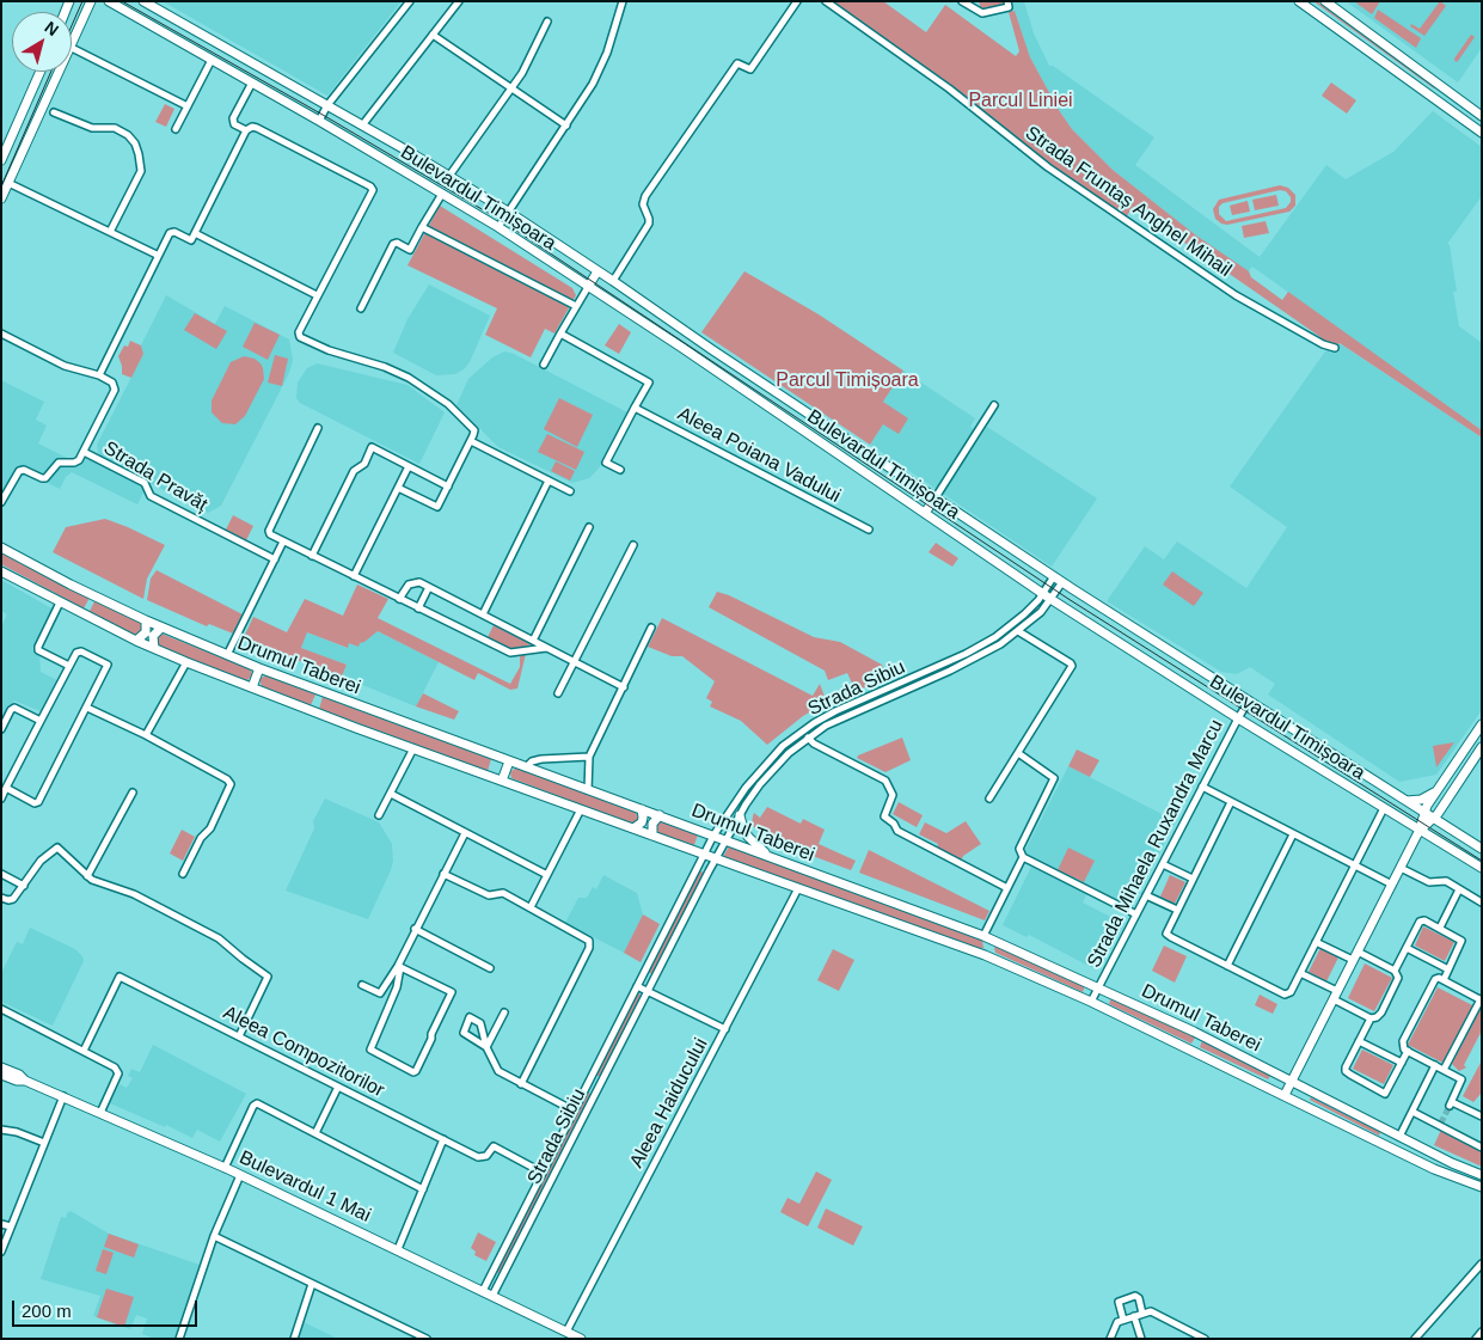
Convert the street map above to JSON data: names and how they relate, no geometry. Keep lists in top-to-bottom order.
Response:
{
  "streets": {
    "main road": ["Bulevardul Timișoara", "Drumul Taberei", "Bulevardul 1 Mai"],
    "street": [
      "Strada Fruntaș Anghel Mihail",
      "Aleea Poiana Vadului",
      "Strada Pravăț",
      "Strada Sibiu",
      "Strada Mihaela Ruxandra Marcu",
      "Aleea Compozitorilor",
      "Aleea Haiducului"
    ]
  },
  "crossings": [
    ["Bulevardul Timișoara", "Strada Sibiu"],
    ["Bulevardul Timișoara", "Strada Mihaela Ruxandra Marcu"],
    ["Drumul Taberei", "Strada Sibiu"],
    ["Drumul Taberei", "Strada Mihaela Ruxandra Marcu"],
    ["Drumul Taberei", "Aleea Haiducului"],
    ["Strada Sibiu", "Aleea Compozitorilor"],
    ["Strada Sibiu", "Bulevardul 1 Mai"],
    ["Aleea Haiducului", "Bulevardul 1 Mai"]
  ],
  "parks": ["Parcul Liniei", "Parcul Timișoara"],
  "scale_bar": "200 m",
  "north": "top right"
}
